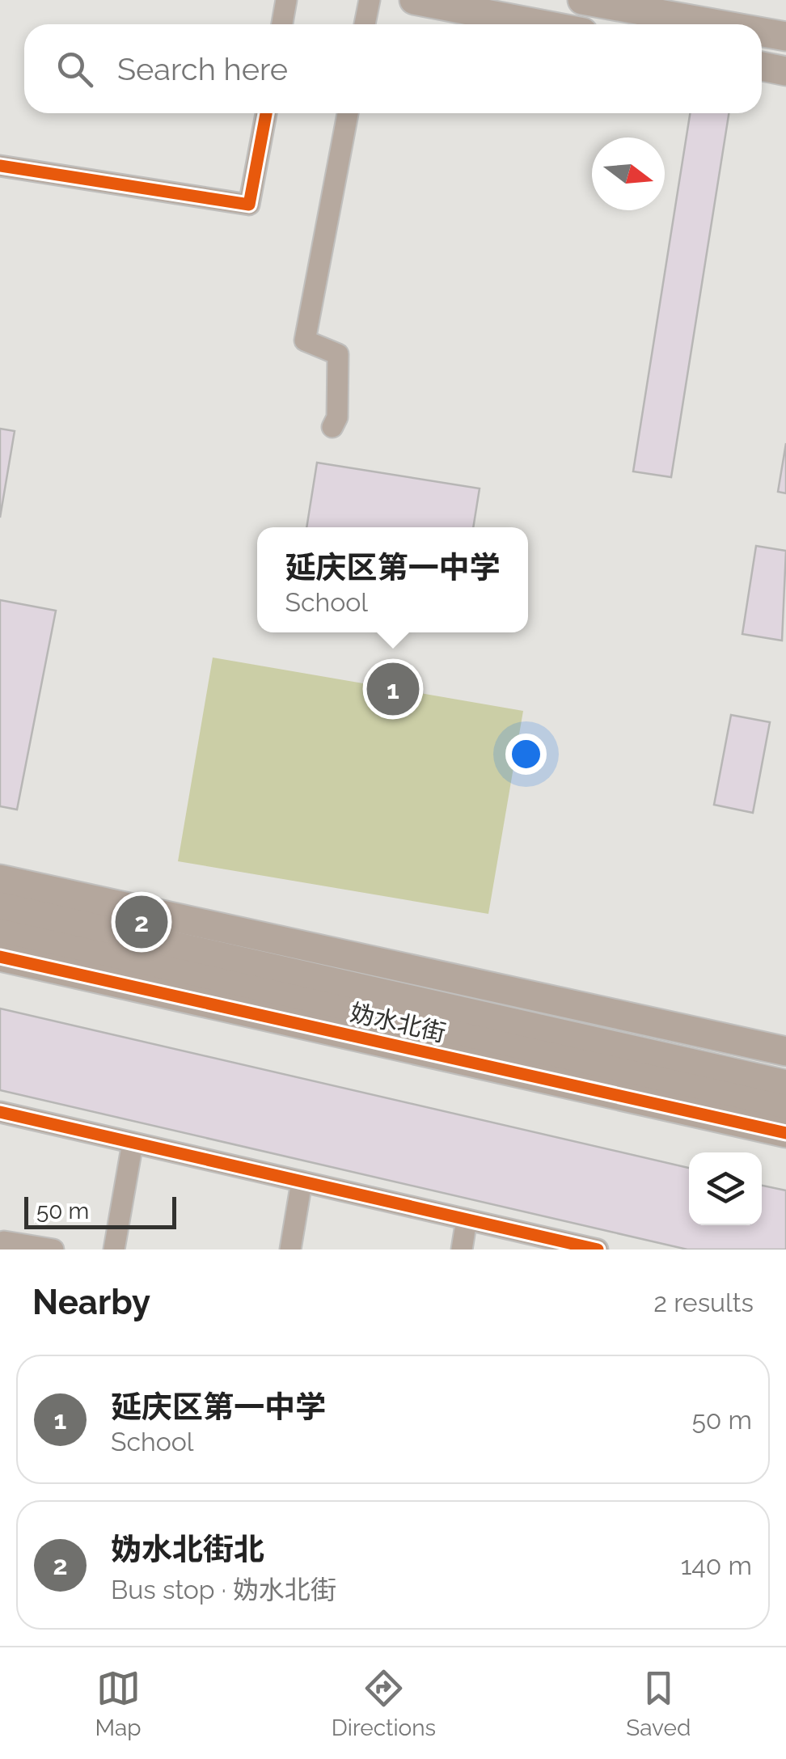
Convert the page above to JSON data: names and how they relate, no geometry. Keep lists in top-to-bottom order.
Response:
{
  "streets": {
    "main road": ["妫水北街"]
  },
  "scale_bar": "50 m",
  "north": "right",
  "page": {
    "search": "Search here",
    "popup": ["延庆区第一中学", "School"],
    "pins": ["1", "2"],
    "scale": "50 m",
    "heading": ["Nearby", "2 results"],
    "list": [
      {
        "mark": "1",
        "name": "延庆区第一中学",
        "note": "School",
        "value": "50 m"
      },
      {
        "mark": "2",
        "name": "妫水北街北",
        "note": "Bus stop · 妫水北街",
        "value": "140 m"
      }
    ],
    "nav": ["Map", "Directions", "Saved"]
  }
}
